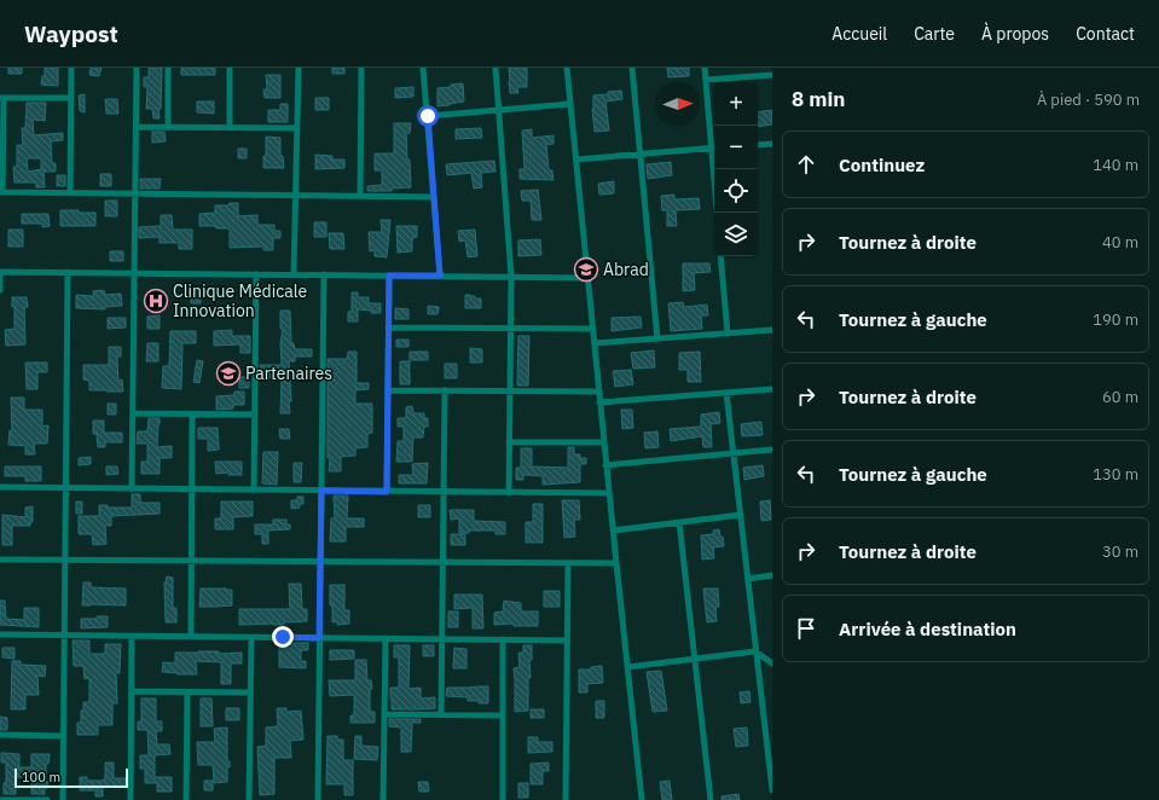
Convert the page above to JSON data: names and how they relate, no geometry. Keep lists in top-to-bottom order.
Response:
{
  "places": {
    "school or university": ["Abrad", "Partenaires"],
    "hospital": ["Clinique Médicale Innovation"]
  },
  "scale_bar": "100 m",
  "north": "right",
  "page": {
    "header": "Waypost",
    "nav": [
      "Accueil",
      "Carte",
      "À propos",
      "Contact"
    ],
    "heading": ["8 min", "À pied · 590 m"],
    "map_buttons": ["+", "−"],
    "list": [
      ["Continuez", "140 m"],
      ["Tournez à droite", "40 m"],
      ["Tournez à gauche", "190 m"],
      ["Tournez à droite", "60 m"],
      ["Tournez à gauche", "130 m"],
      ["Tournez à droite", "30 m"],
      "Arrivée à destination"
    ],
    "scale": "100 m"
  }
}
